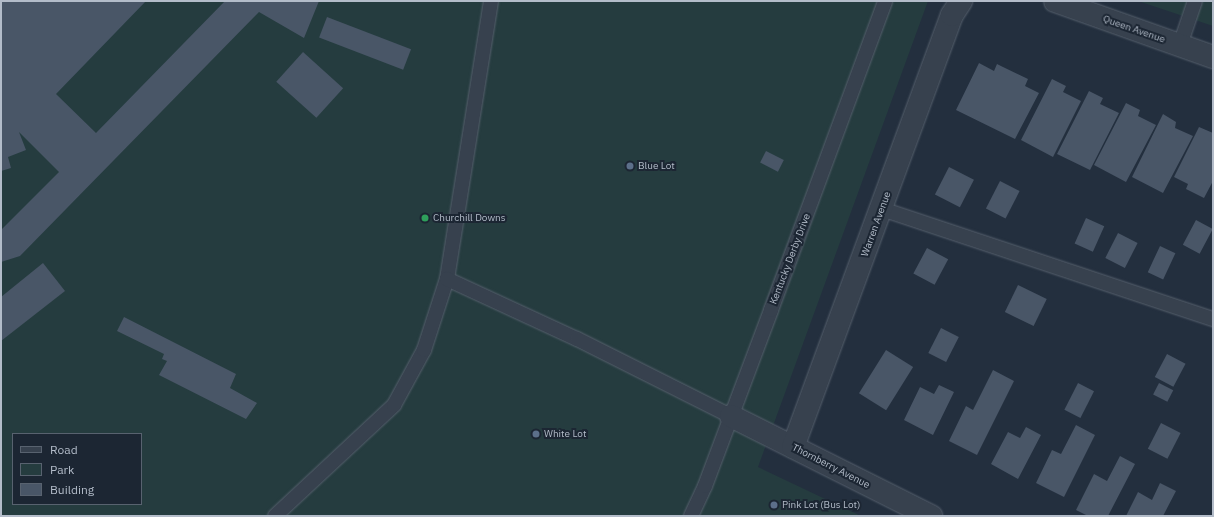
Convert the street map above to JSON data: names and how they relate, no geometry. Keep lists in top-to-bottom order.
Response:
{
  "streets": {
    "street": ["Queen Avenue", "Warren Avenue", "Thornberry Avenue"],
    "lane": ["Kentucky Derby Drive"]
  },
  "crossings": [
    ["Warren Avenue", "Thornberry Avenue"],
    ["Kentucky Derby Drive", "Thornberry Avenue"]
  ],
  "places": [
    "Blue Lot",
    "Churchill Downs",
    "White Lot",
    "Pink Lot (Bus Lot)"
  ],
  "legend": ["Road", "Park", "Building"]
}
